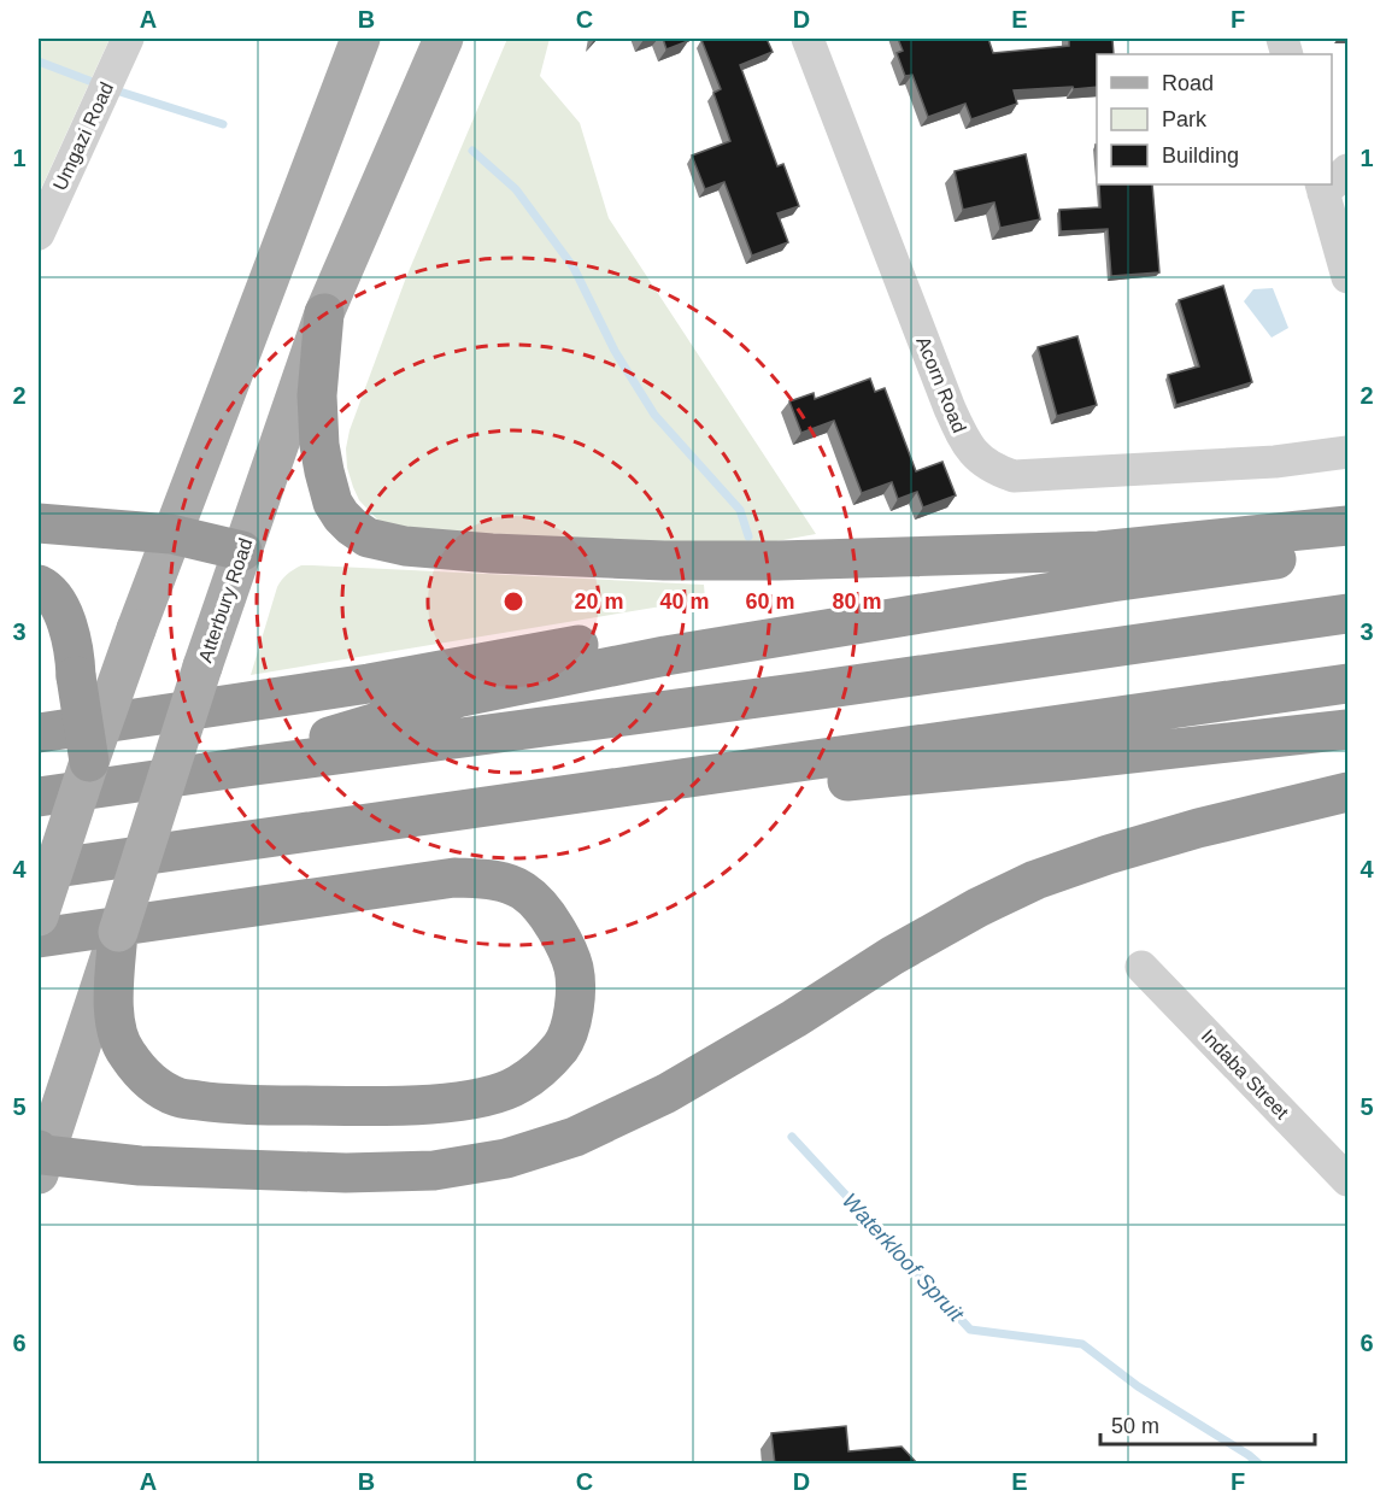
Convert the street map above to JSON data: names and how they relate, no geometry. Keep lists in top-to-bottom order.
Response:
{
  "streets": {
    "main road": ["Atterbury Road"],
    "street": ["Umgazi Road", "Acorn Road", "Indaba Street"]
  },
  "water": ["Waterkloof Spruit"],
  "legend": ["Road", "Park", "Building"],
  "scale_bar": "50 m",
  "grid": {
    "columns": [
      "A",
      "B",
      "C",
      "D",
      "E",
      "F"
    ],
    "rows": [
      "1",
      "2",
      "3",
      "4",
      "5",
      "6"
    ]
  },
  "rings": [
    "20 m",
    "40 m",
    "60 m",
    "80 m"
  ]
}
